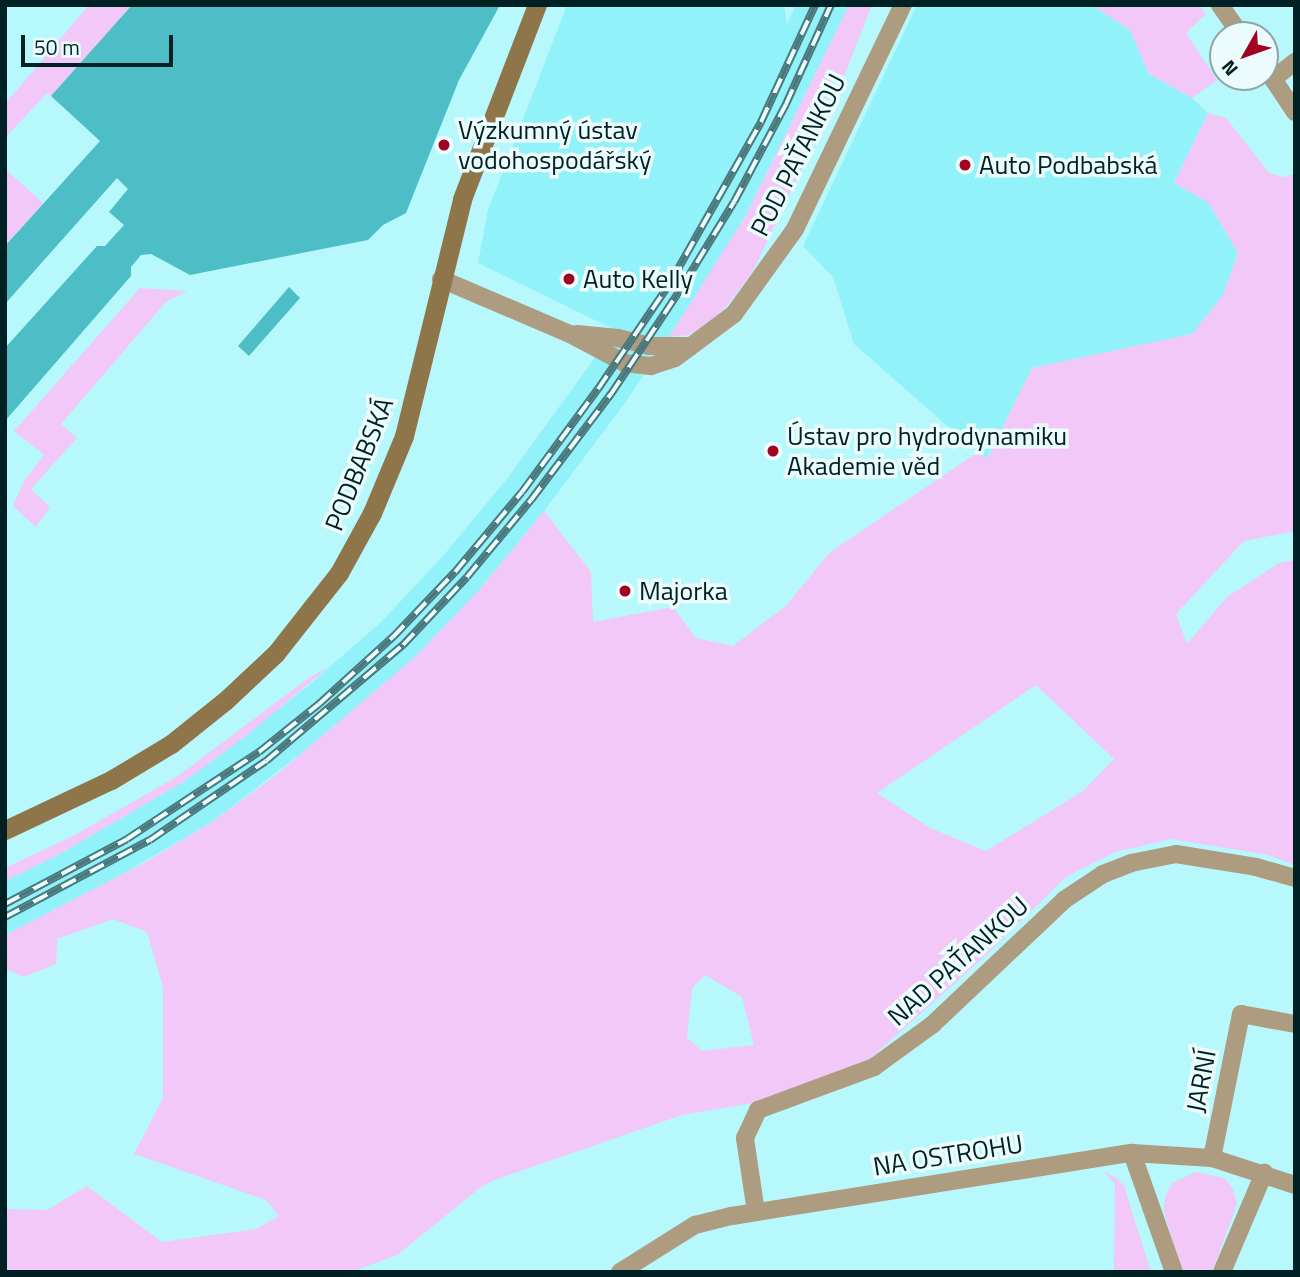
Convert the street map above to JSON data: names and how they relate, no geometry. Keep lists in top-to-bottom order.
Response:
{
  "streets": {
    "main road": ["PODBABSKÁ"],
    "street": [
      "POD PAŤANKOU",
      "NAD PAŤANKOU",
      "JARNÍ",
      "NA OSTROHU"
    ]
  },
  "crossings": [
    ["POD PAŤANKOU", "PODBABSKÁ"],
    ["NAD PAŤANKOU", "NA OSTROHU"],
    ["JARNÍ", "NA OSTROHU"]
  ],
  "places": [
    "Výzkumný ústav vodohospodářský",
    "Auto Podbabská",
    "Auto Kelly",
    "Ústav pro hydrodynamiku Akademie věd",
    "Majorka"
  ],
  "scale_bar": "50 m",
  "north": "bottom left"
}
